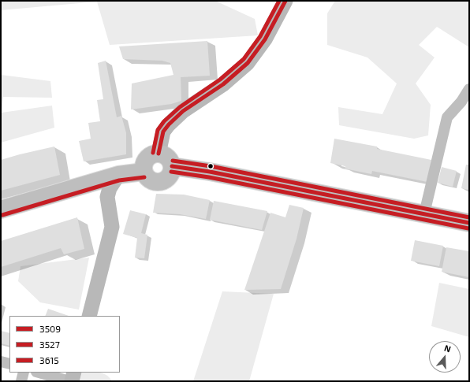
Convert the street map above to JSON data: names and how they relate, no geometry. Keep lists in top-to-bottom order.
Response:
{
  "lines": ["transit line 3509", "transit line 3615", "transit line 3527"],
  "legend": ["3509", "3527", "3615"],
  "north": "top"
}
